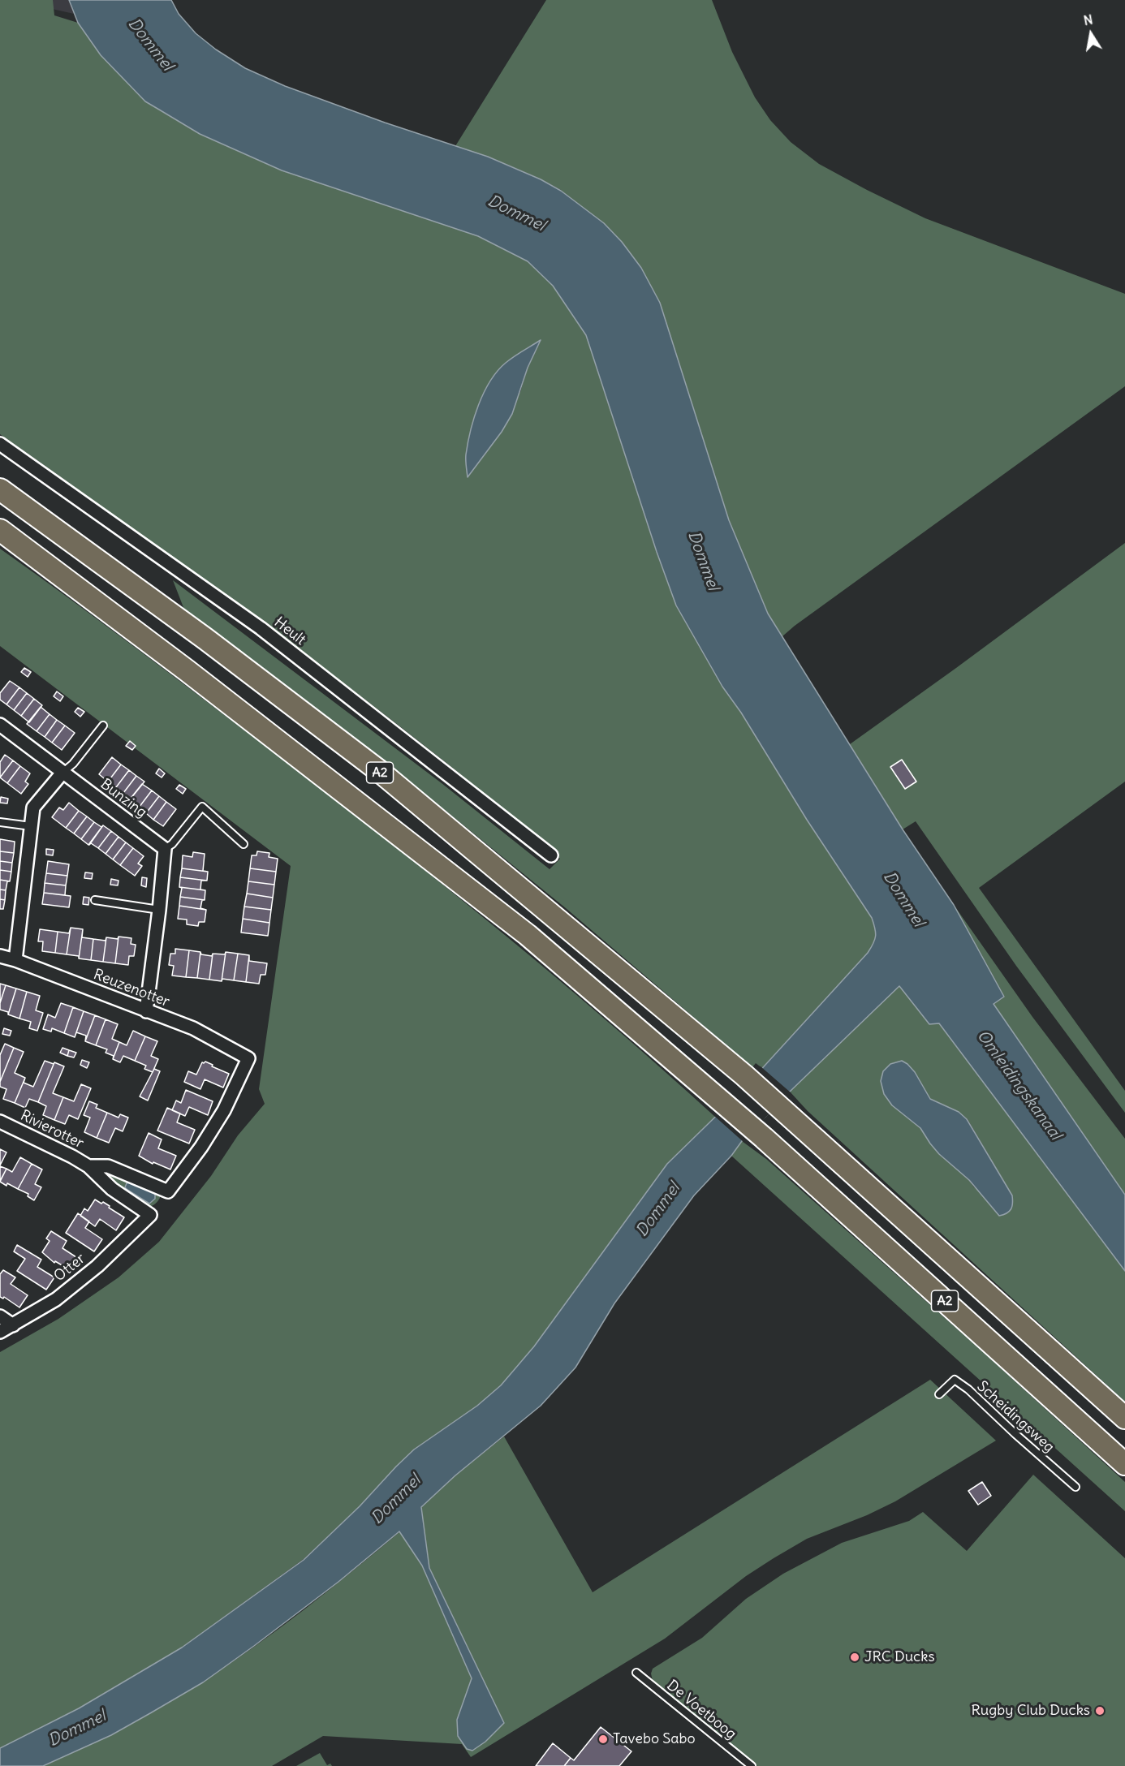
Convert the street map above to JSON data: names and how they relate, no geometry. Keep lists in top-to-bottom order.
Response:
{
  "streets": {
    "highway": ["A2"],
    "street": [
      "Heult",
      "Bunzing",
      "Reuzenotter",
      "Rivierotter",
      "Otter"
    ],
    "lane": ["Scheidingsweg", "De Voetboog"]
  },
  "crossings": [
    ["Reuzenotter", "Rivierotter"],
    ["Rivierotter", "Otter"]
  ],
  "water": ["Dommel", "Omleidingskanaal"],
  "places": ["JRC Ducks", "Rugby Club Ducks", "Tavebo Sabo"],
  "north": "top"
}
